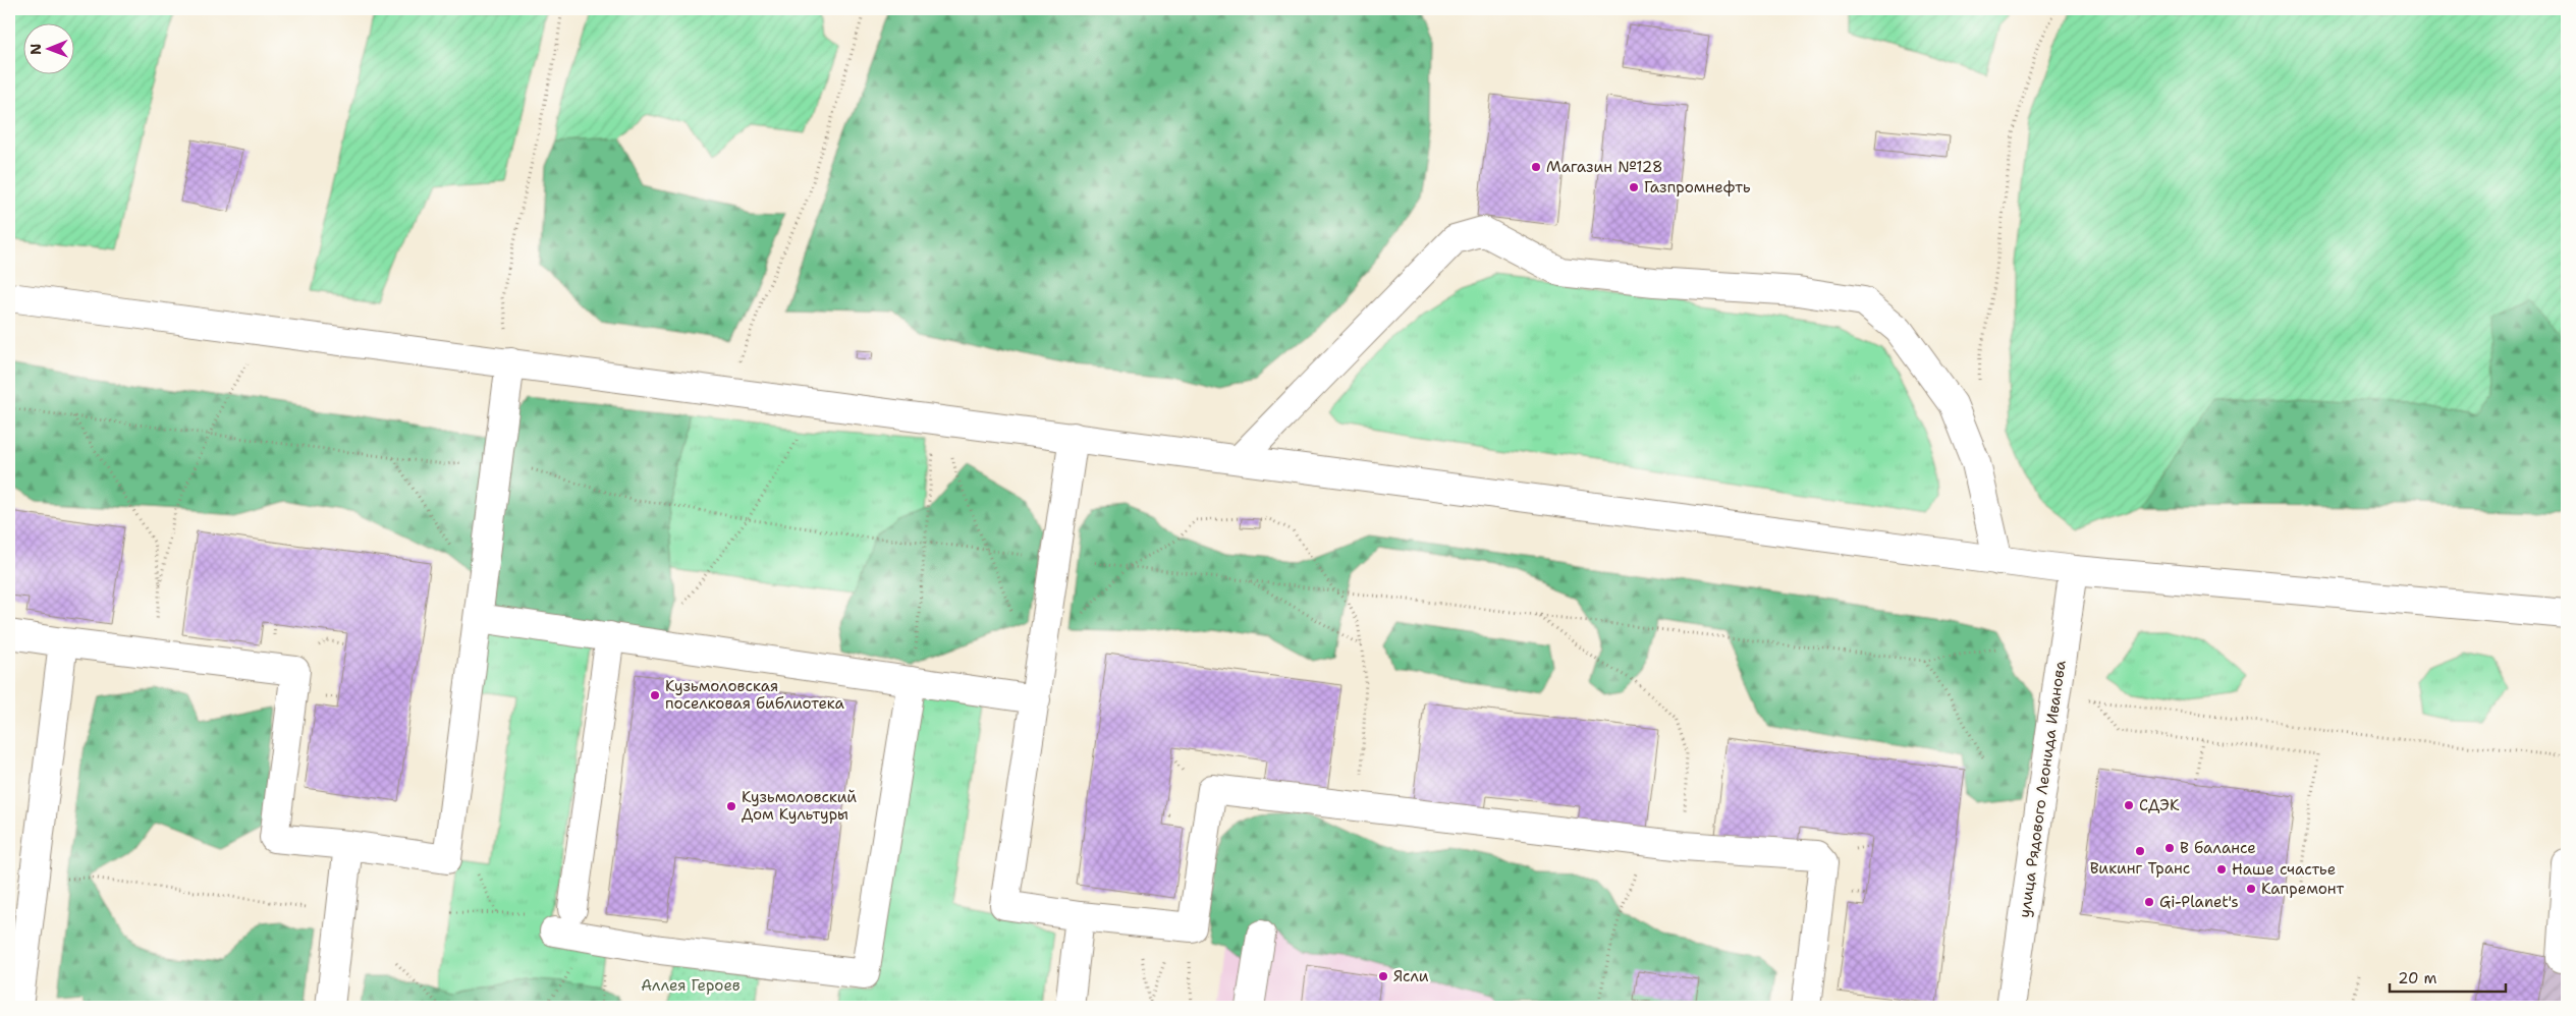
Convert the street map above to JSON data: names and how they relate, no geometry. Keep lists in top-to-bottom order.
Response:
{
  "streets": {
    "main road": ["улица Рядового Леонида Иванова"]
  },
  "parks": ["Аллея Героев"],
  "places": [
    "Магазин №128",
    "Газпромнефть",
    "Кузьмоловская поселковая библиотека",
    "СДЭК",
    "Кузьмоловский Дом Культуры",
    "В балансе",
    "Викинг Транс",
    "Наше счастье",
    "Капремонт",
    "Gi-Planet's",
    "Ясли"
  ],
  "scale_bar": "20 m",
  "north": "left"
}
